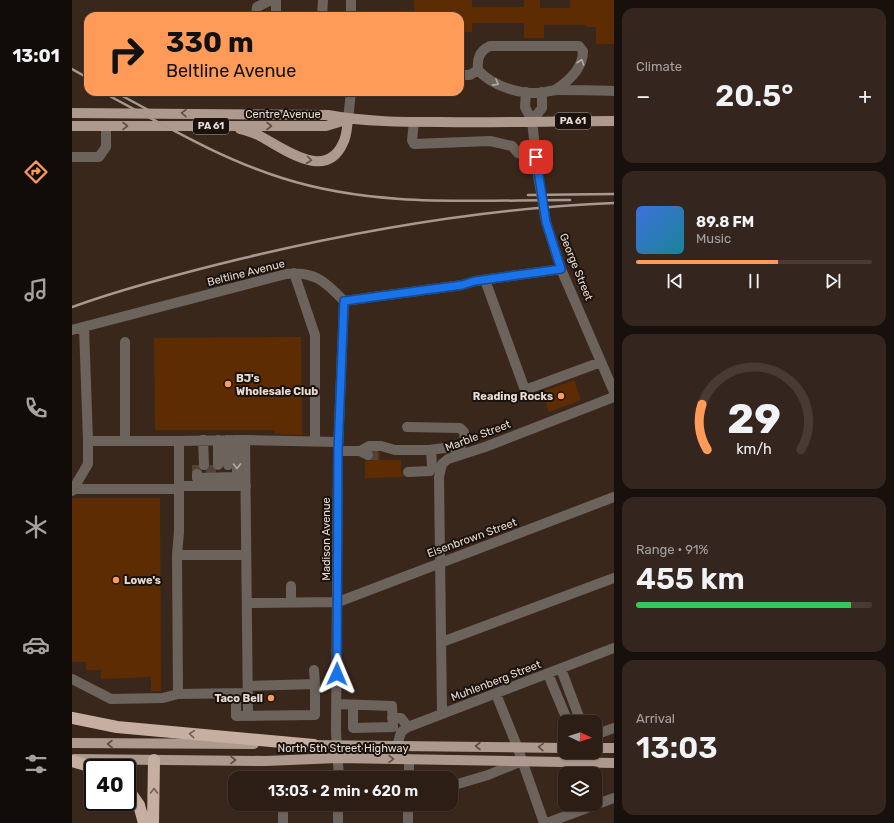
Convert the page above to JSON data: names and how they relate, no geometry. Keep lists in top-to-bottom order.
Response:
{
  "streets": {
    "main road": ["Centre Avenue", "PA 61", "North 5th Street Highway"],
    "street": [
      "George Street",
      "Beltline Avenue",
      "Marble Street",
      "Eisenbrown Street",
      "Madison Avenue",
      "Muhlenberg Street"
    ]
  },
  "crossings": [
    ["Centre Avenue", "George Street"],
    ["Beltline Avenue", "Madison Avenue"],
    ["Marble Street", "Eisenbrown Street"],
    ["Eisenbrown Street", "Madison Avenue"],
    ["Madison Avenue", "North 5th Street Highway"]
  ],
  "places": [
    "BJ's Wholesale Club",
    "Reading Rocks",
    "Lowe's",
    "Taco Bell"
  ],
  "north": "right",
  "page": {
    "tabs": "13:01",
    "tile": [
      "Climate",
      ["Range · 91%", "455 km"],
      ["Arrival", "13:03"]
    ],
    "turn": ["330 m", "Beltline Avenue"],
    "heat": ["−", "20.5°", "+"],
    "song": ["89.8 FM", "Music"],
    "limit": "40",
    "trip": "13:03 · 2 min · 620 m",
    "gauge": ["29", "km/h"]
  }
}
